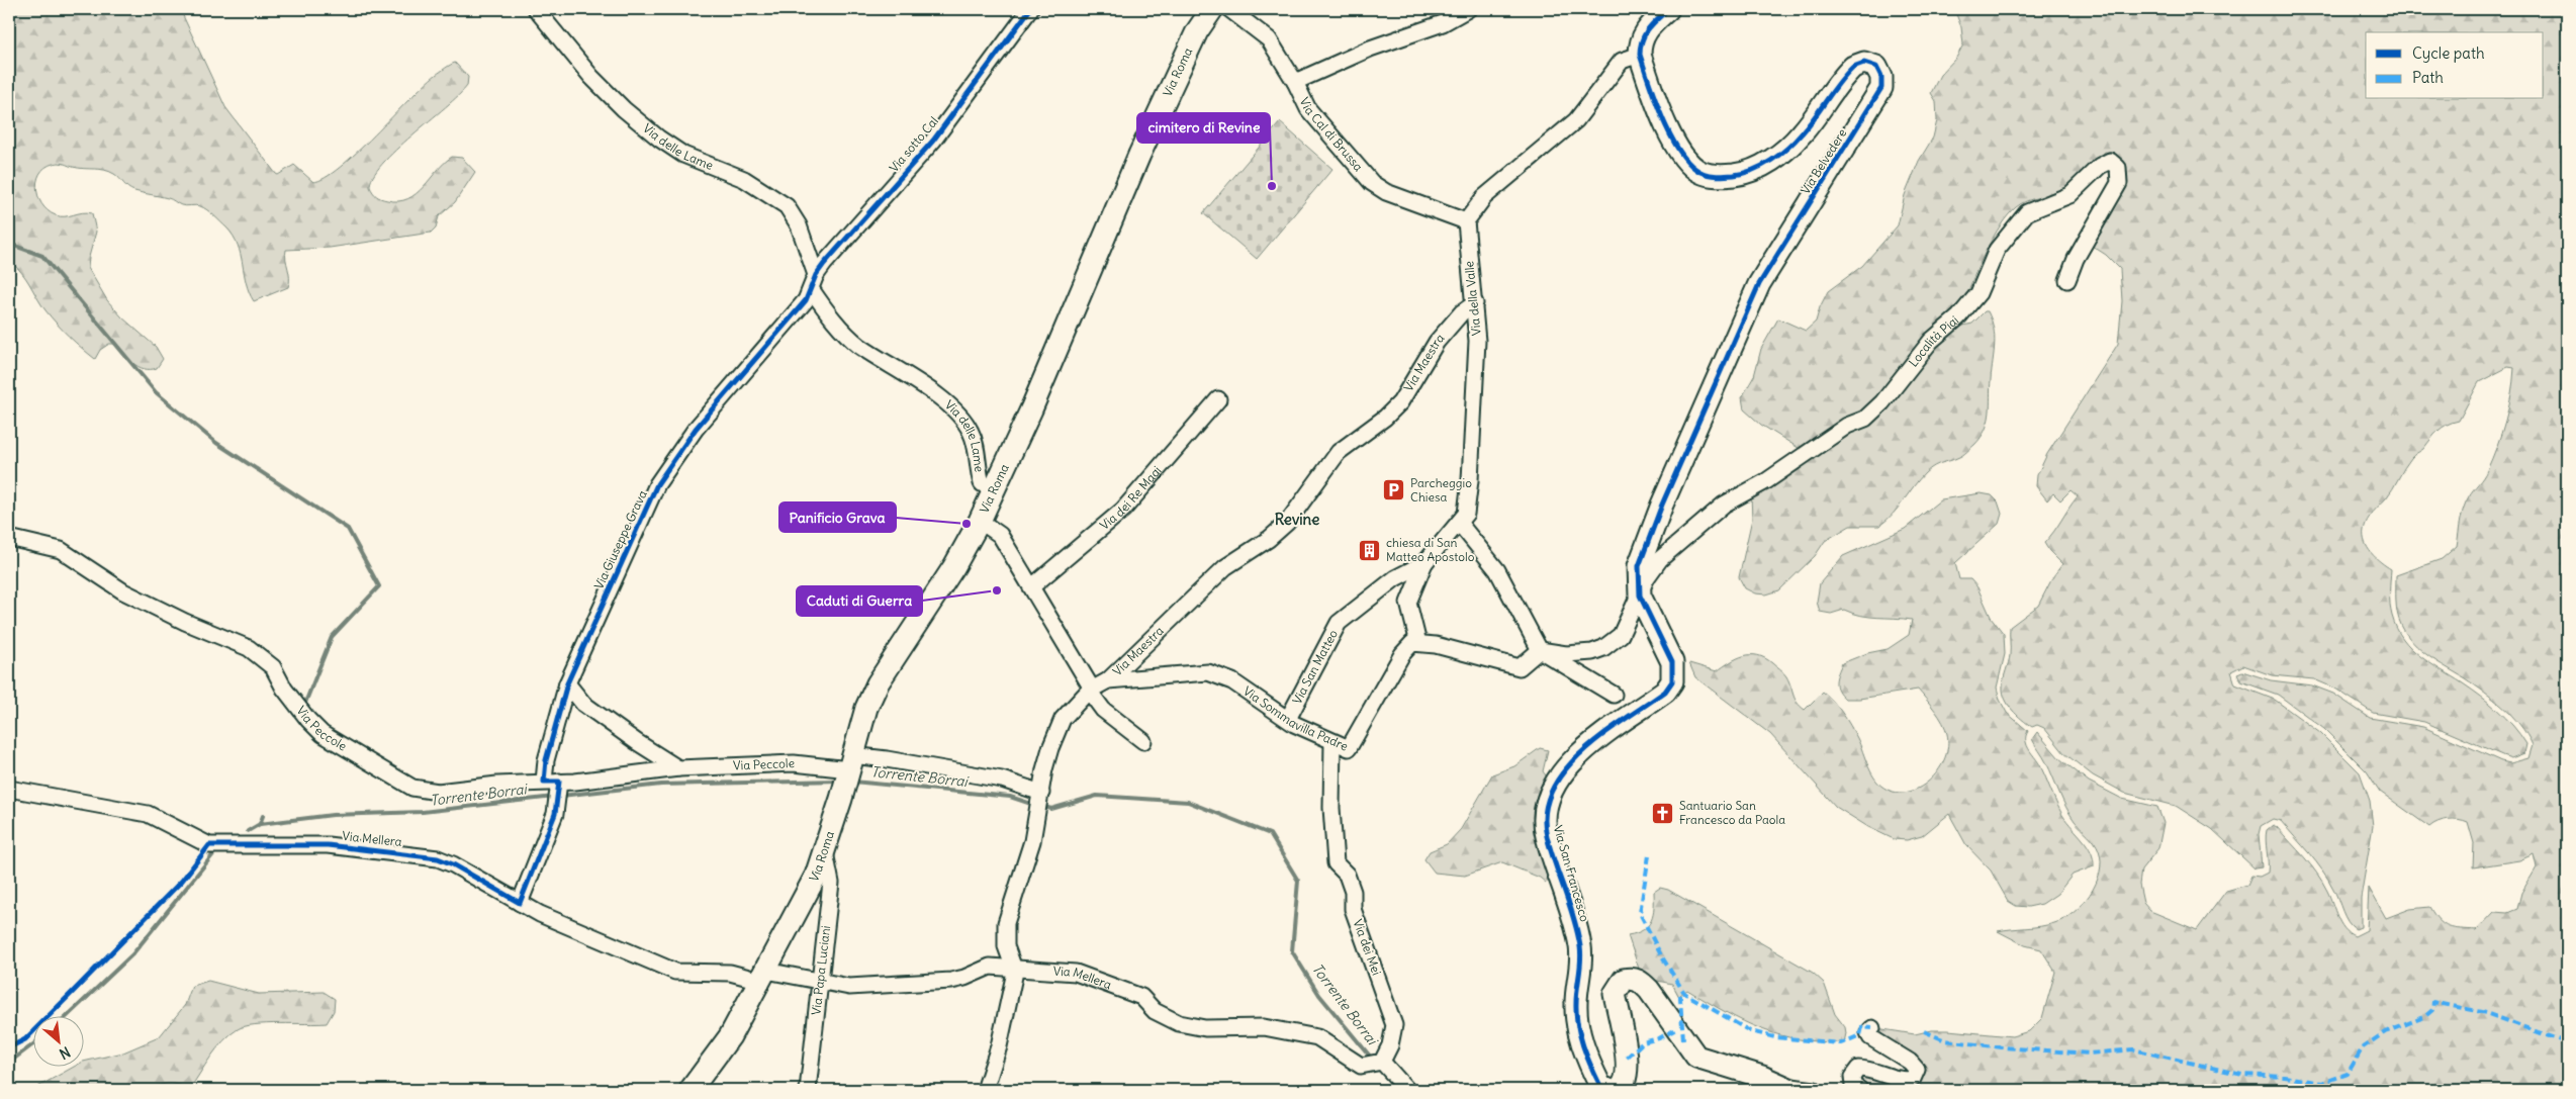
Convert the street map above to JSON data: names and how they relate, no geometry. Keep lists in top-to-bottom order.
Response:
{
  "streets": {
    "street": [
      "Via Roma",
      "Via Cal di Brussa",
      "Via sotto Cal",
      "Via delle Lame",
      "Via Belvedere",
      "Via della Valle",
      "Località Piai",
      "Via Maestra",
      "Via dei Re Magi",
      "Via Giuseppe Grava",
      "Via San Matteo",
      "Via Sommavilla Padre",
      "Via Peccole",
      "Via Mellera",
      "Via San Francesco",
      "Via dei Mei",
      "Via Papa Luciani"
    ]
  },
  "crossings": [
    ["Via Roma", "Via delle Lame"],
    ["Via Roma", "Via Peccole"],
    ["Via Roma", "Via Mellera"],
    ["Via Roma", "Via Papa Luciani"],
    ["Via Cal di Brussa", "Via della Valle"],
    ["Via sotto Cal", "Via delle Lame"],
    ["Via sotto Cal", "Via Giuseppe Grava"],
    ["Via delle Lame", "Via Giuseppe Grava"],
    ["Via Belvedere", "Località Piai"],
    ["Via Belvedere", "Via San Francesco"],
    ["Via della Valle", "Via Maestra"],
    ["Via della Valle", "Via San Matteo"],
    ["Località Piai", "Via San Francesco"],
    ["Via Maestra", "Via Sommavilla Padre"],
    ["Via Maestra", "Via Peccole"],
    ["Via Maestra", "Via Mellera"],
    ["Via Giuseppe Grava", "Via Peccole"],
    ["Via Giuseppe Grava", "Via Mellera"],
    ["Via San Matteo", "Via Sommavilla Padre"],
    ["Via Sommavilla Padre", "Via dei Mei"],
    ["Via Mellera", "Via dei Mei"],
    ["Via Mellera", "Via Papa Luciani"]
  ],
  "districts": ["Revine"],
  "water": ["Torrente Borrai"],
  "places": {
    "other": ["cimitero di Revine", "Panificio Grava", "Caduti di Guerra"],
    "parking": ["Parcheggio Chiesa"],
    "building": ["chiesa di San Matteo Apostolo"],
    "church": ["Santuario San Francesco da Paola"]
  },
  "legend": ["Cycle path", "Path"],
  "north": "bottom right"
}
